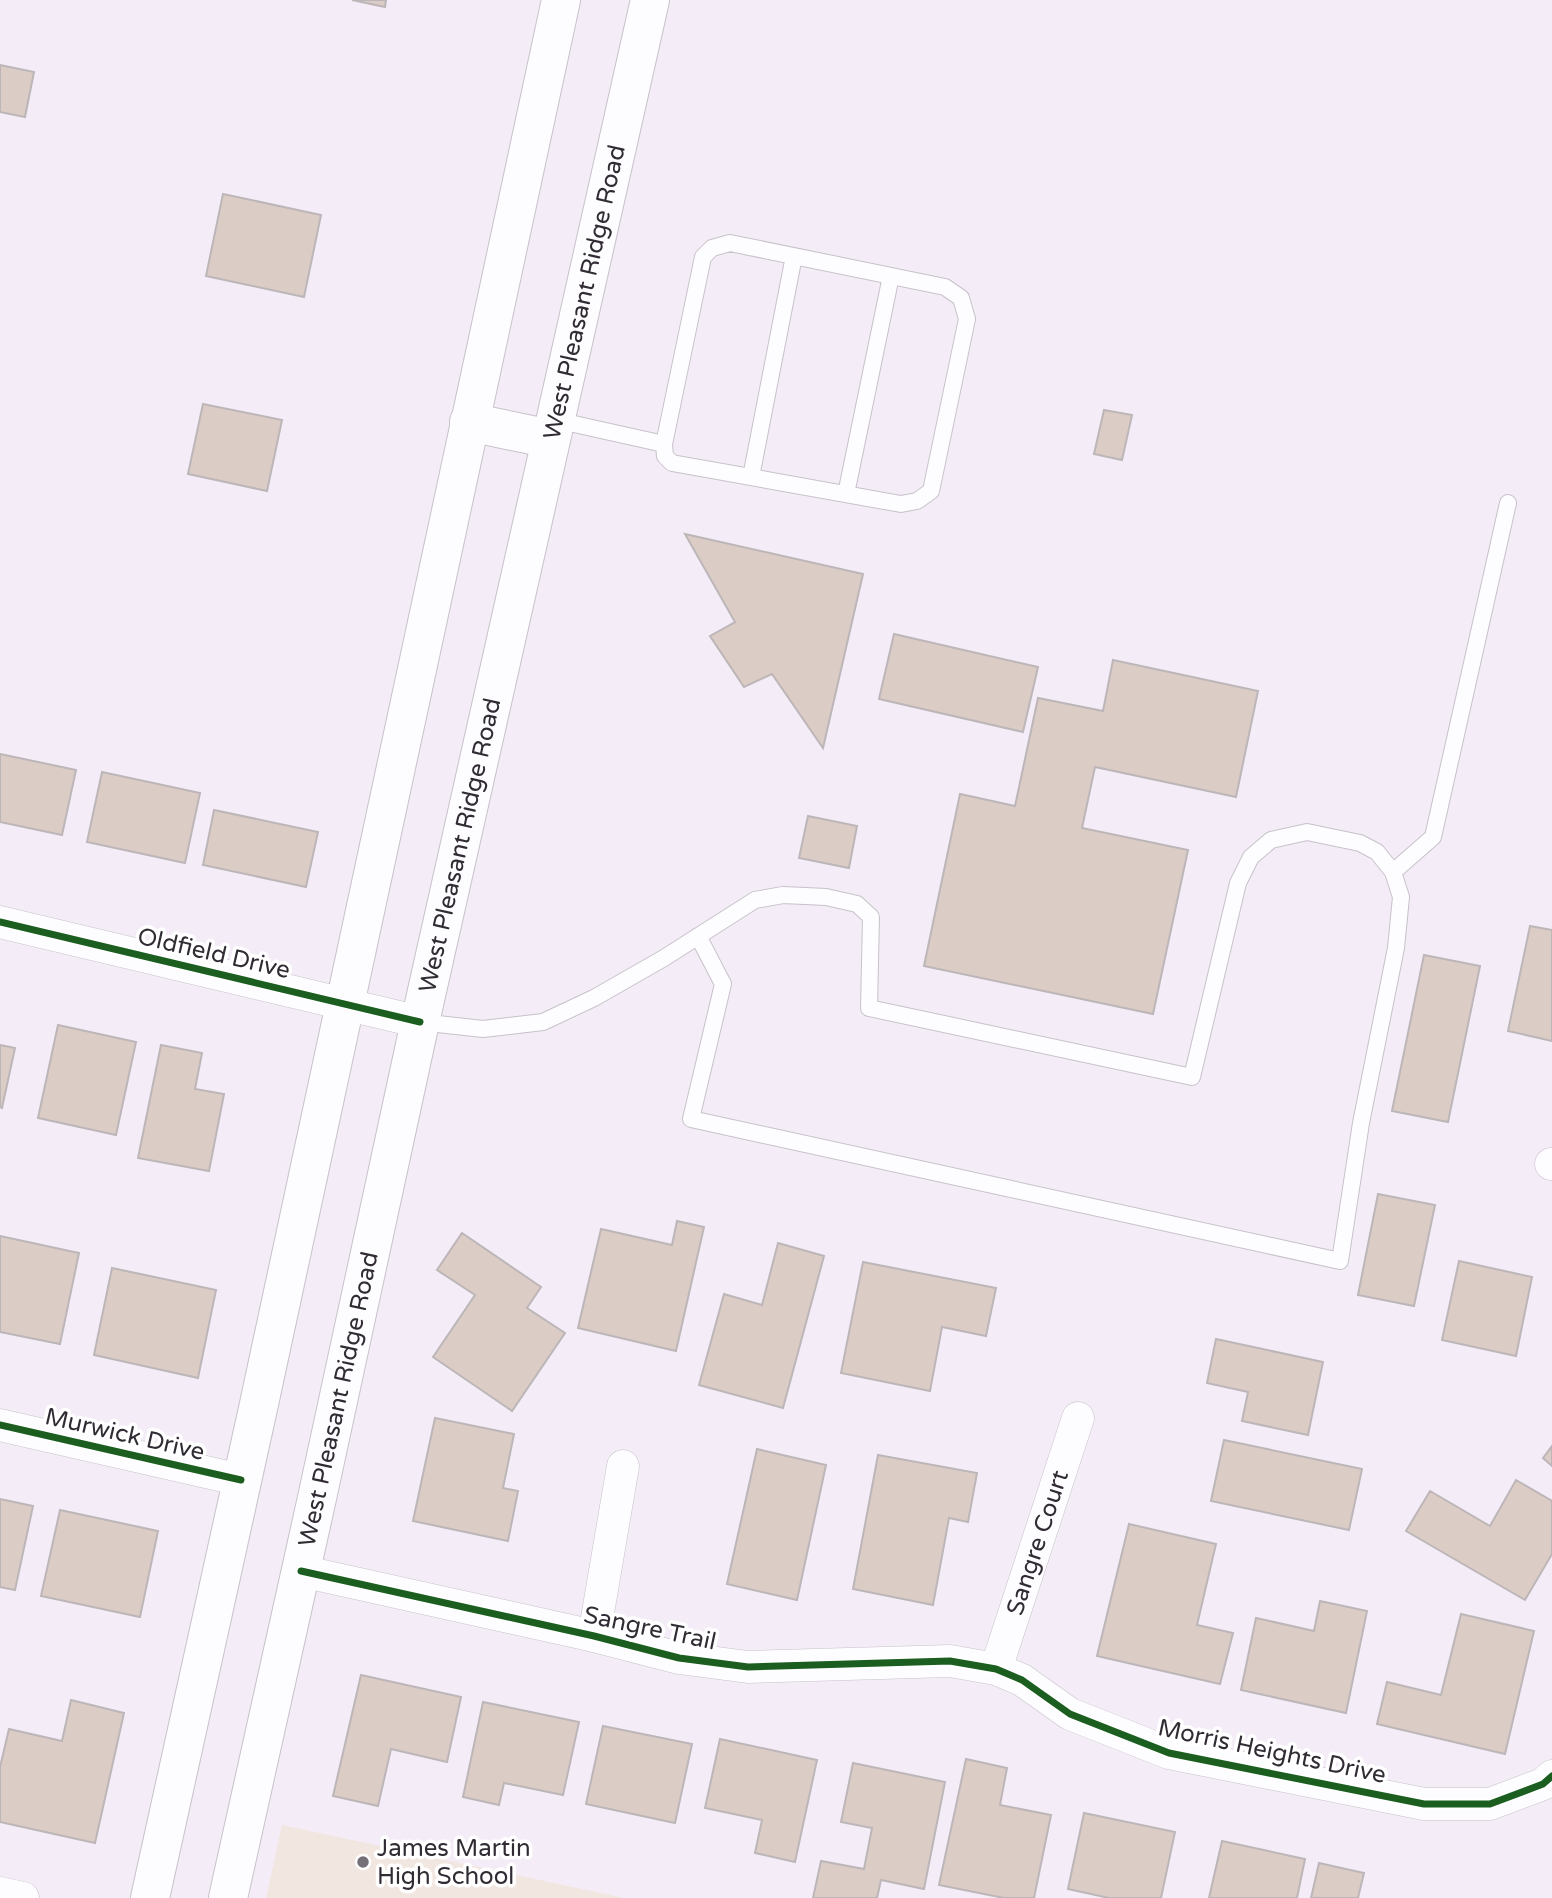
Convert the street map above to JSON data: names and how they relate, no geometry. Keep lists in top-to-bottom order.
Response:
{
  "streets": {
    "main road": ["West Pleasant Ridge Road"],
    "street": [
      "Oldfield Drive",
      "Murwick Drive",
      "Sangre Court",
      "Sangre Trail",
      "Morris Heights Drive"
    ]
  },
  "crossings": [
    ["West Pleasant Ridge Road", "Oldfield Drive"],
    ["West Pleasant Ridge Road", "Sangre Trail"],
    ["Sangre Court", "Sangre Trail"],
    ["Sangre Court", "Morris Heights Drive"],
    ["Sangre Trail", "Morris Heights Drive"]
  ],
  "places": ["James Martin High School"]
}
